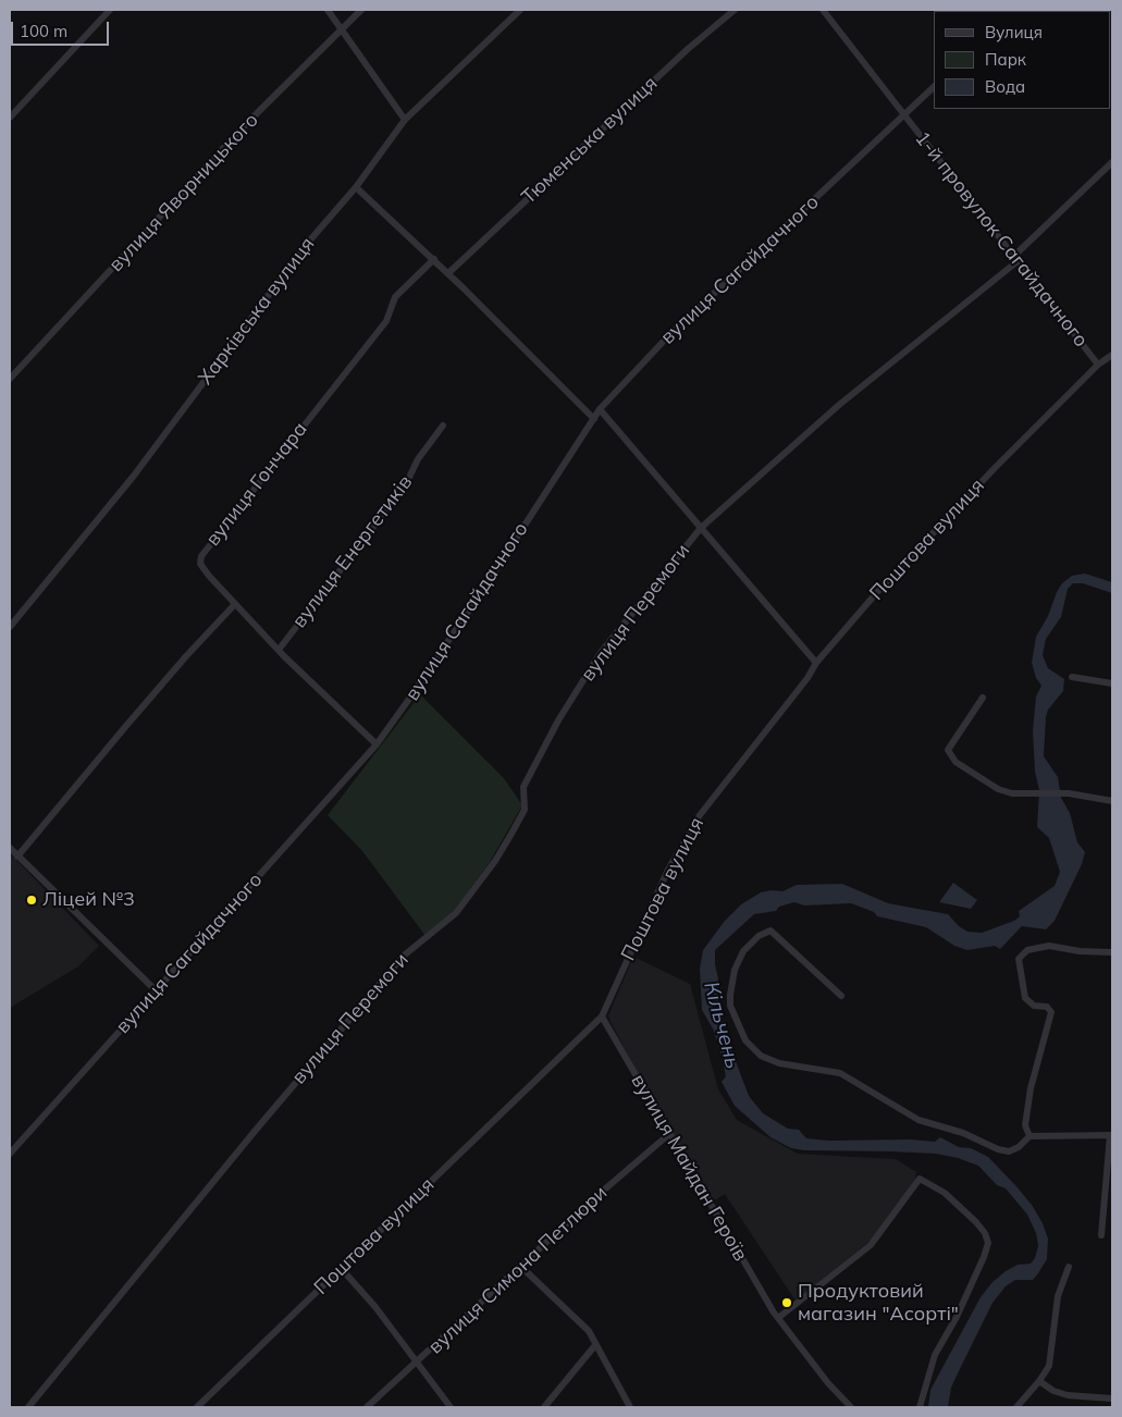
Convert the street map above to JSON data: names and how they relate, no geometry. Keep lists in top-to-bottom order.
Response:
{
  "streets": {
    "street": [
      "Тюменська вулиця",
      "вулиця Яворницького",
      "1-й провулок Сагайдачного",
      "вулиця Сагайдачного",
      "Харківська вулиця",
      "вулиця Гончара",
      "Поштова вулиця",
      "вулиця Енергетиків",
      "вулиця Перемоги",
      "вулиця Майдан Героїв",
      "вулиця Симона Петлюри"
    ]
  },
  "crossings": [
    ["1-й провулок Сагайдачного", "вулиця Сагайдачного"],
    ["1-й провулок Сагайдачного", "Поштова вулиця"],
    ["1-й провулок Сагайдачного", "вулиця Перемоги"],
    ["Поштова вулиця", "вулиця Майдан Героїв"],
    ["вулиця Майдан Героїв", "вулиця Симона Петлюри"]
  ],
  "water": ["Кільчень"],
  "places": ["Ліцей №3", "Продуктовий магазин \"Асорті\""],
  "legend": ["Вулиця", "Парк", "Вода"],
  "scale_bar": "100 m"
}
